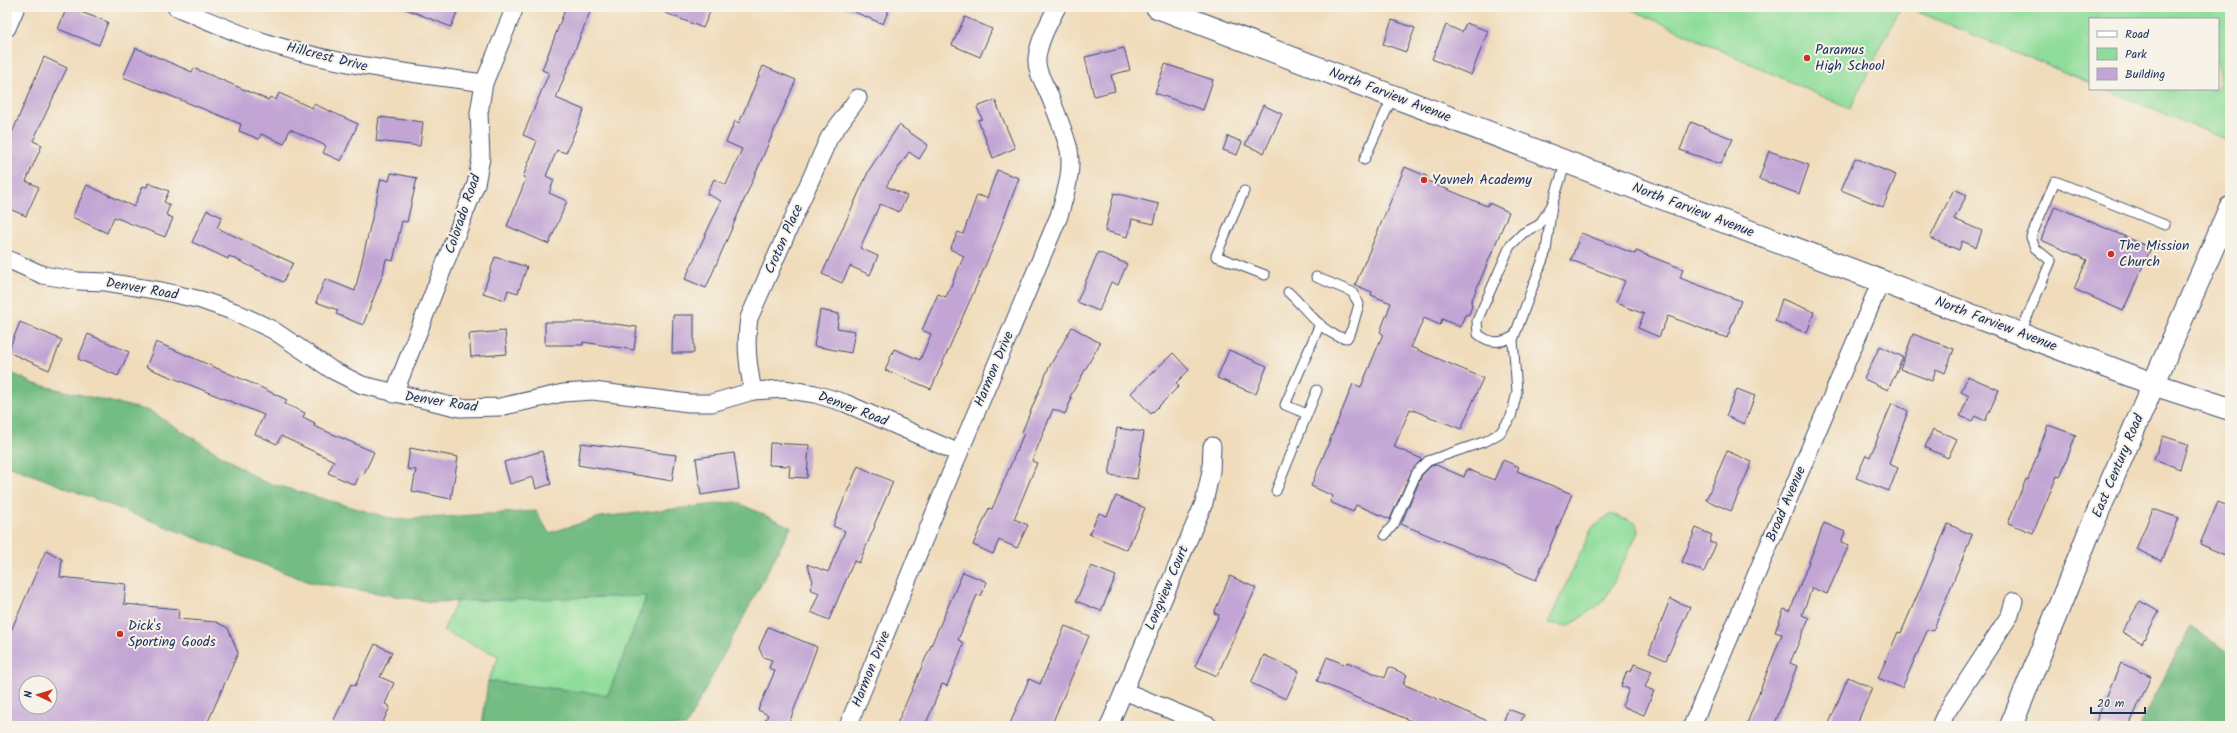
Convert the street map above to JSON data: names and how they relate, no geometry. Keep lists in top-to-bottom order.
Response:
{
  "streets": {
    "street": [
      "Hillcrest Drive",
      "North Farview Avenue",
      "Colorado Road",
      "Croton Place",
      "Denver Road",
      "Harmon Drive",
      "East Century Road",
      "Broad Avenue",
      "Longview Court"
    ]
  },
  "crossings": [
    ["Hillcrest Drive", "Colorado Road"],
    ["North Farview Avenue", "East Century Road"],
    ["North Farview Avenue", "Broad Avenue"],
    ["Colorado Road", "Denver Road"],
    ["Croton Place", "Denver Road"],
    ["Denver Road", "Harmon Drive"]
  ],
  "places": [
    "Paramus High School",
    "Yavneh Academy",
    "The Mission Church",
    "Dick's Sporting Goods"
  ],
  "legend": ["Road", "Park", "Building"],
  "scale_bar": "20 m",
  "north": "left"
}
